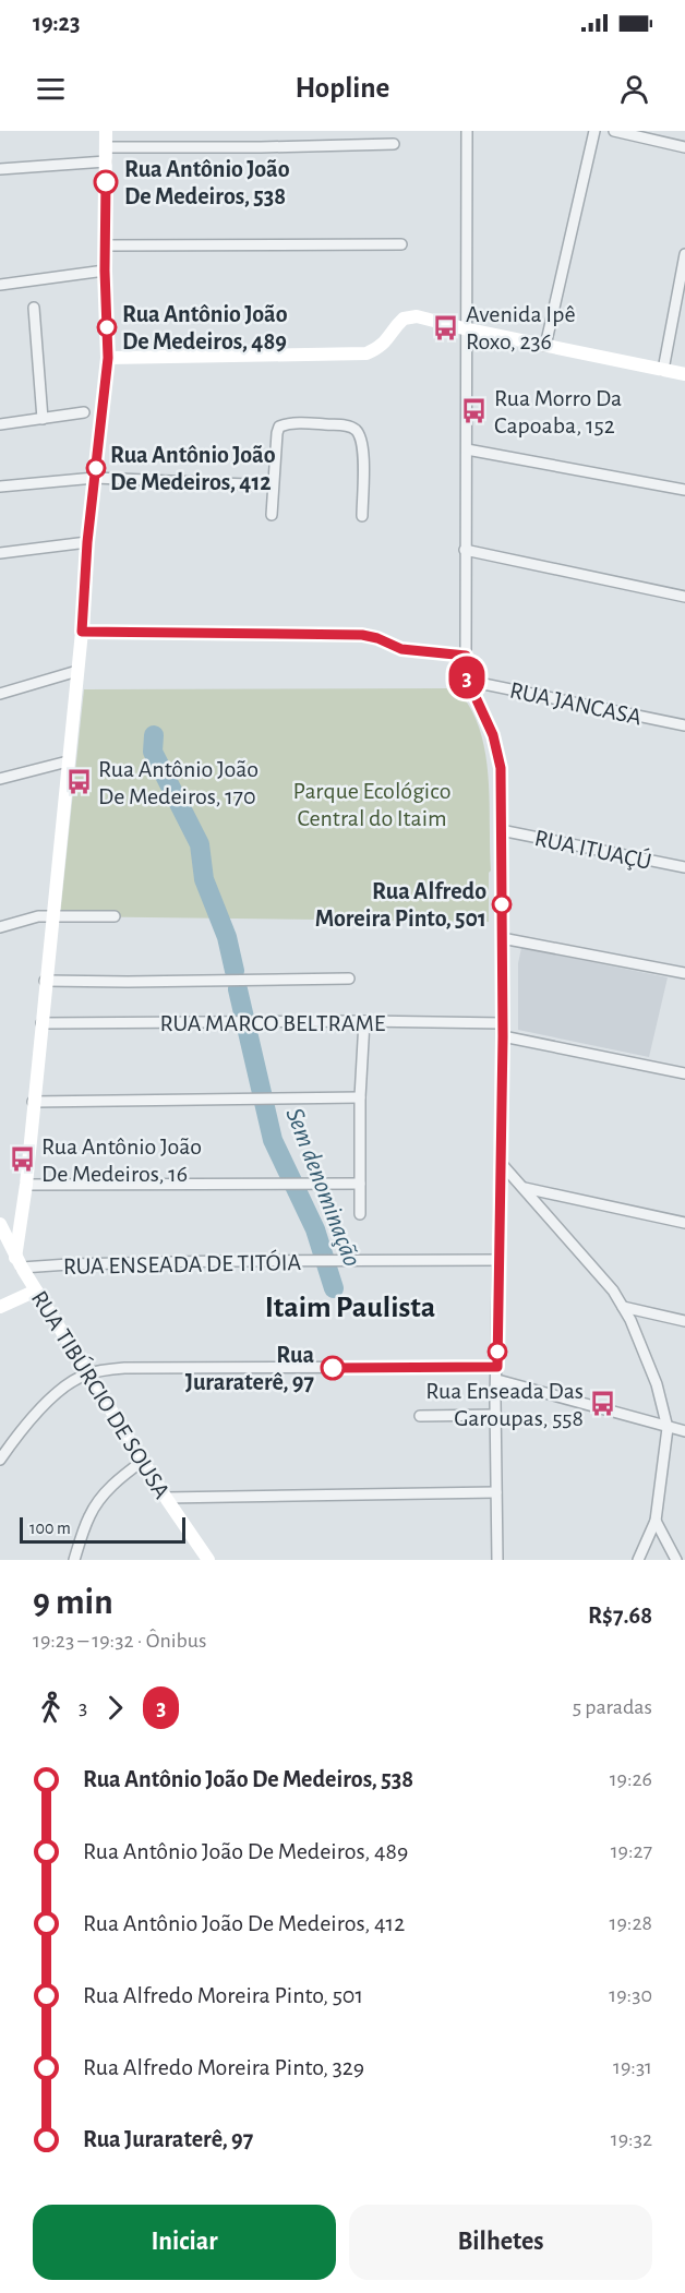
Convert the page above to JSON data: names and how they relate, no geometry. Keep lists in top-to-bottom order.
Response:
{
  "streets": {
    "street": [
      "RUA JANCASA",
      "RUA ITUAÇÚ",
      "RUA MARCO BELTRAME",
      "RUA ENSEADA DE TITÓIA",
      "RUA TIBÚRCIO DE SOUSA"
    ]
  },
  "crossings": [
    ["RUA ENSEADA DE TITÓIA", "RUA TIBÚRCIO DE SOUSA"]
  ],
  "districts": ["Itaim Paulista"],
  "water": ["Sem denominação"],
  "parks": ["Parque Ecológico Central do Itaim"],
  "places": {
    "other": [
      "Rua Antônio João De Medeiros, 538",
      "Rua Antônio João De Medeiros, 489",
      "Rua Antônio João De Medeiros, 412",
      "Rua Alfredo Moreira Pinto, 501",
      "Rua Juraraterê, 97"
    ],
    "bus stop": [
      "Avenida Ipê Roxo, 236",
      "Rua Morro Da Capoaba, 152",
      "Rua Antônio João De Medeiros, 170",
      "Rua Antônio João De Medeiros, 16",
      "Rua Enseada Das Garoupas, 558"
    ]
  },
  "lines": ["bus line 3"],
  "scale_bar": "100 m",
  "page": {
    "status": "19:23",
    "header": "Hopline",
    "on_map": "3",
    "scale": "100 m",
    "heading": ["9 min", "19:23 – 19:32 · Ônibus", "R$7.68"],
    "legs": ["3", "3", "5 paradas"],
    "list": [
      {
        "name": "Rua Antônio João De Medeiros, 538",
        "value": "19:26"
      },
      {
        "name": "Rua Antônio João De Medeiros, 489",
        "value": "19:27"
      },
      {
        "name": "Rua Antônio João De Medeiros, 412",
        "value": "19:28"
      },
      {
        "name": "Rua Alfredo Moreira Pinto, 501",
        "value": "19:30"
      },
      {
        "name": "Rua Alfredo Moreira Pinto, 329",
        "value": "19:31"
      },
      {
        "name": "Rua Juraraterê, 97",
        "value": "19:32"
      }
    ],
    "buttons": ["Iniciar", "Bilhetes"]
  }
}
